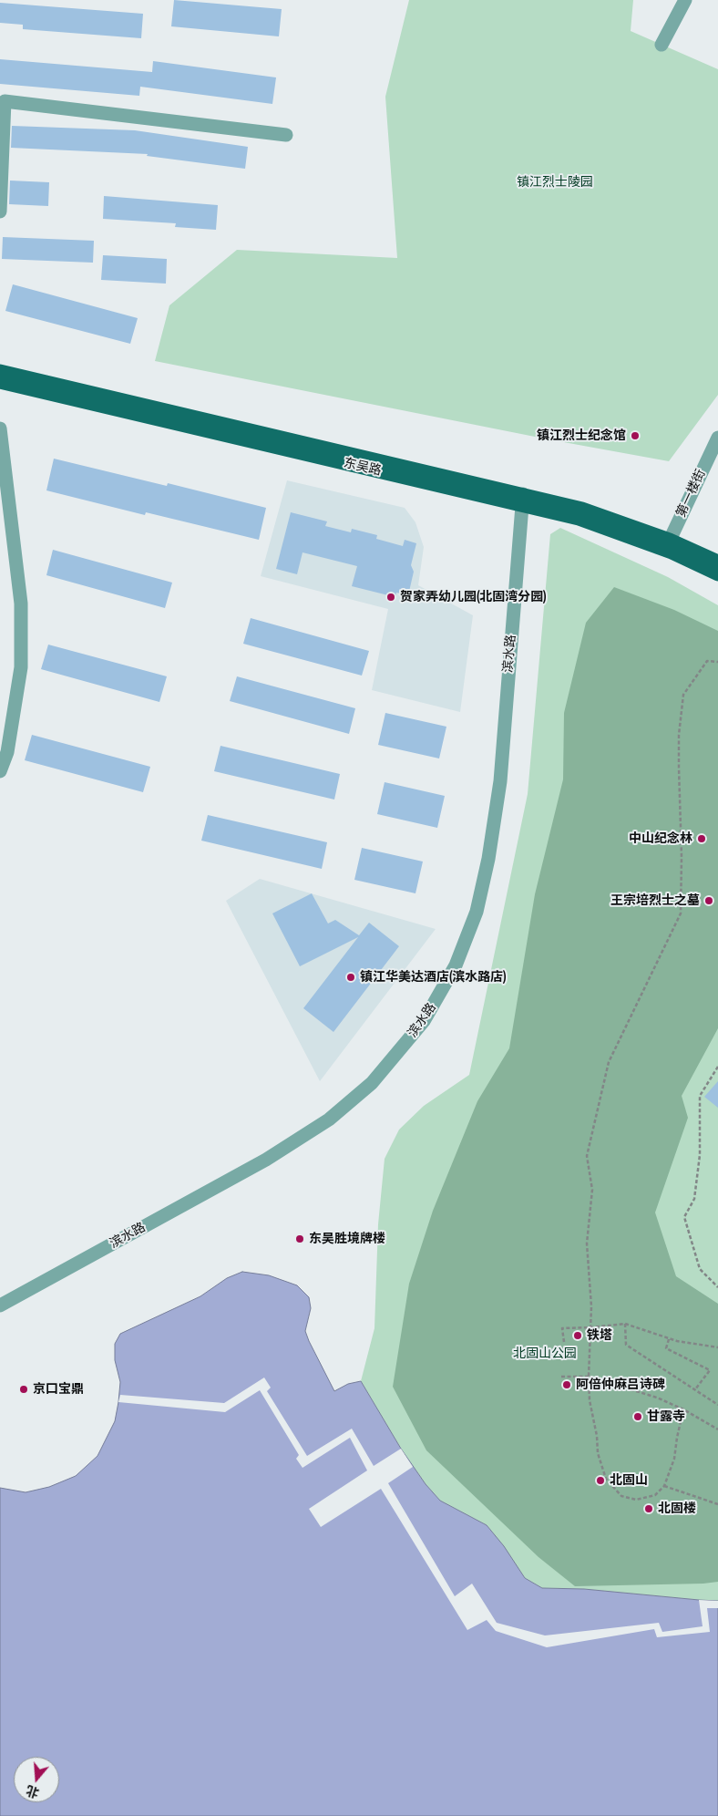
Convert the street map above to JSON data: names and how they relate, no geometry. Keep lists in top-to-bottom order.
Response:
{
  "streets": {
    "main road": ["东吴路"],
    "street": ["第一楼街", "滨水路"]
  },
  "crossings": [
    ["东吴路", "第一楼街"],
    ["东吴路", "滨水路"]
  ],
  "parks": ["镇江烈士陵园", "北固山公园"],
  "places": [
    "镇江烈士纪念馆",
    "贺家弄幼儿园(北固湾分园)",
    "中山纪念林",
    "王宗培烈士之墓",
    "镇江华美达酒店(滨水路店)",
    "东吴胜境牌楼",
    "铁塔",
    "阿倍仲麻吕诗碑",
    "京口宝鼎",
    "甘露寺",
    "北固山",
    "北固楼"
  ],
  "north": "bottom"
}
